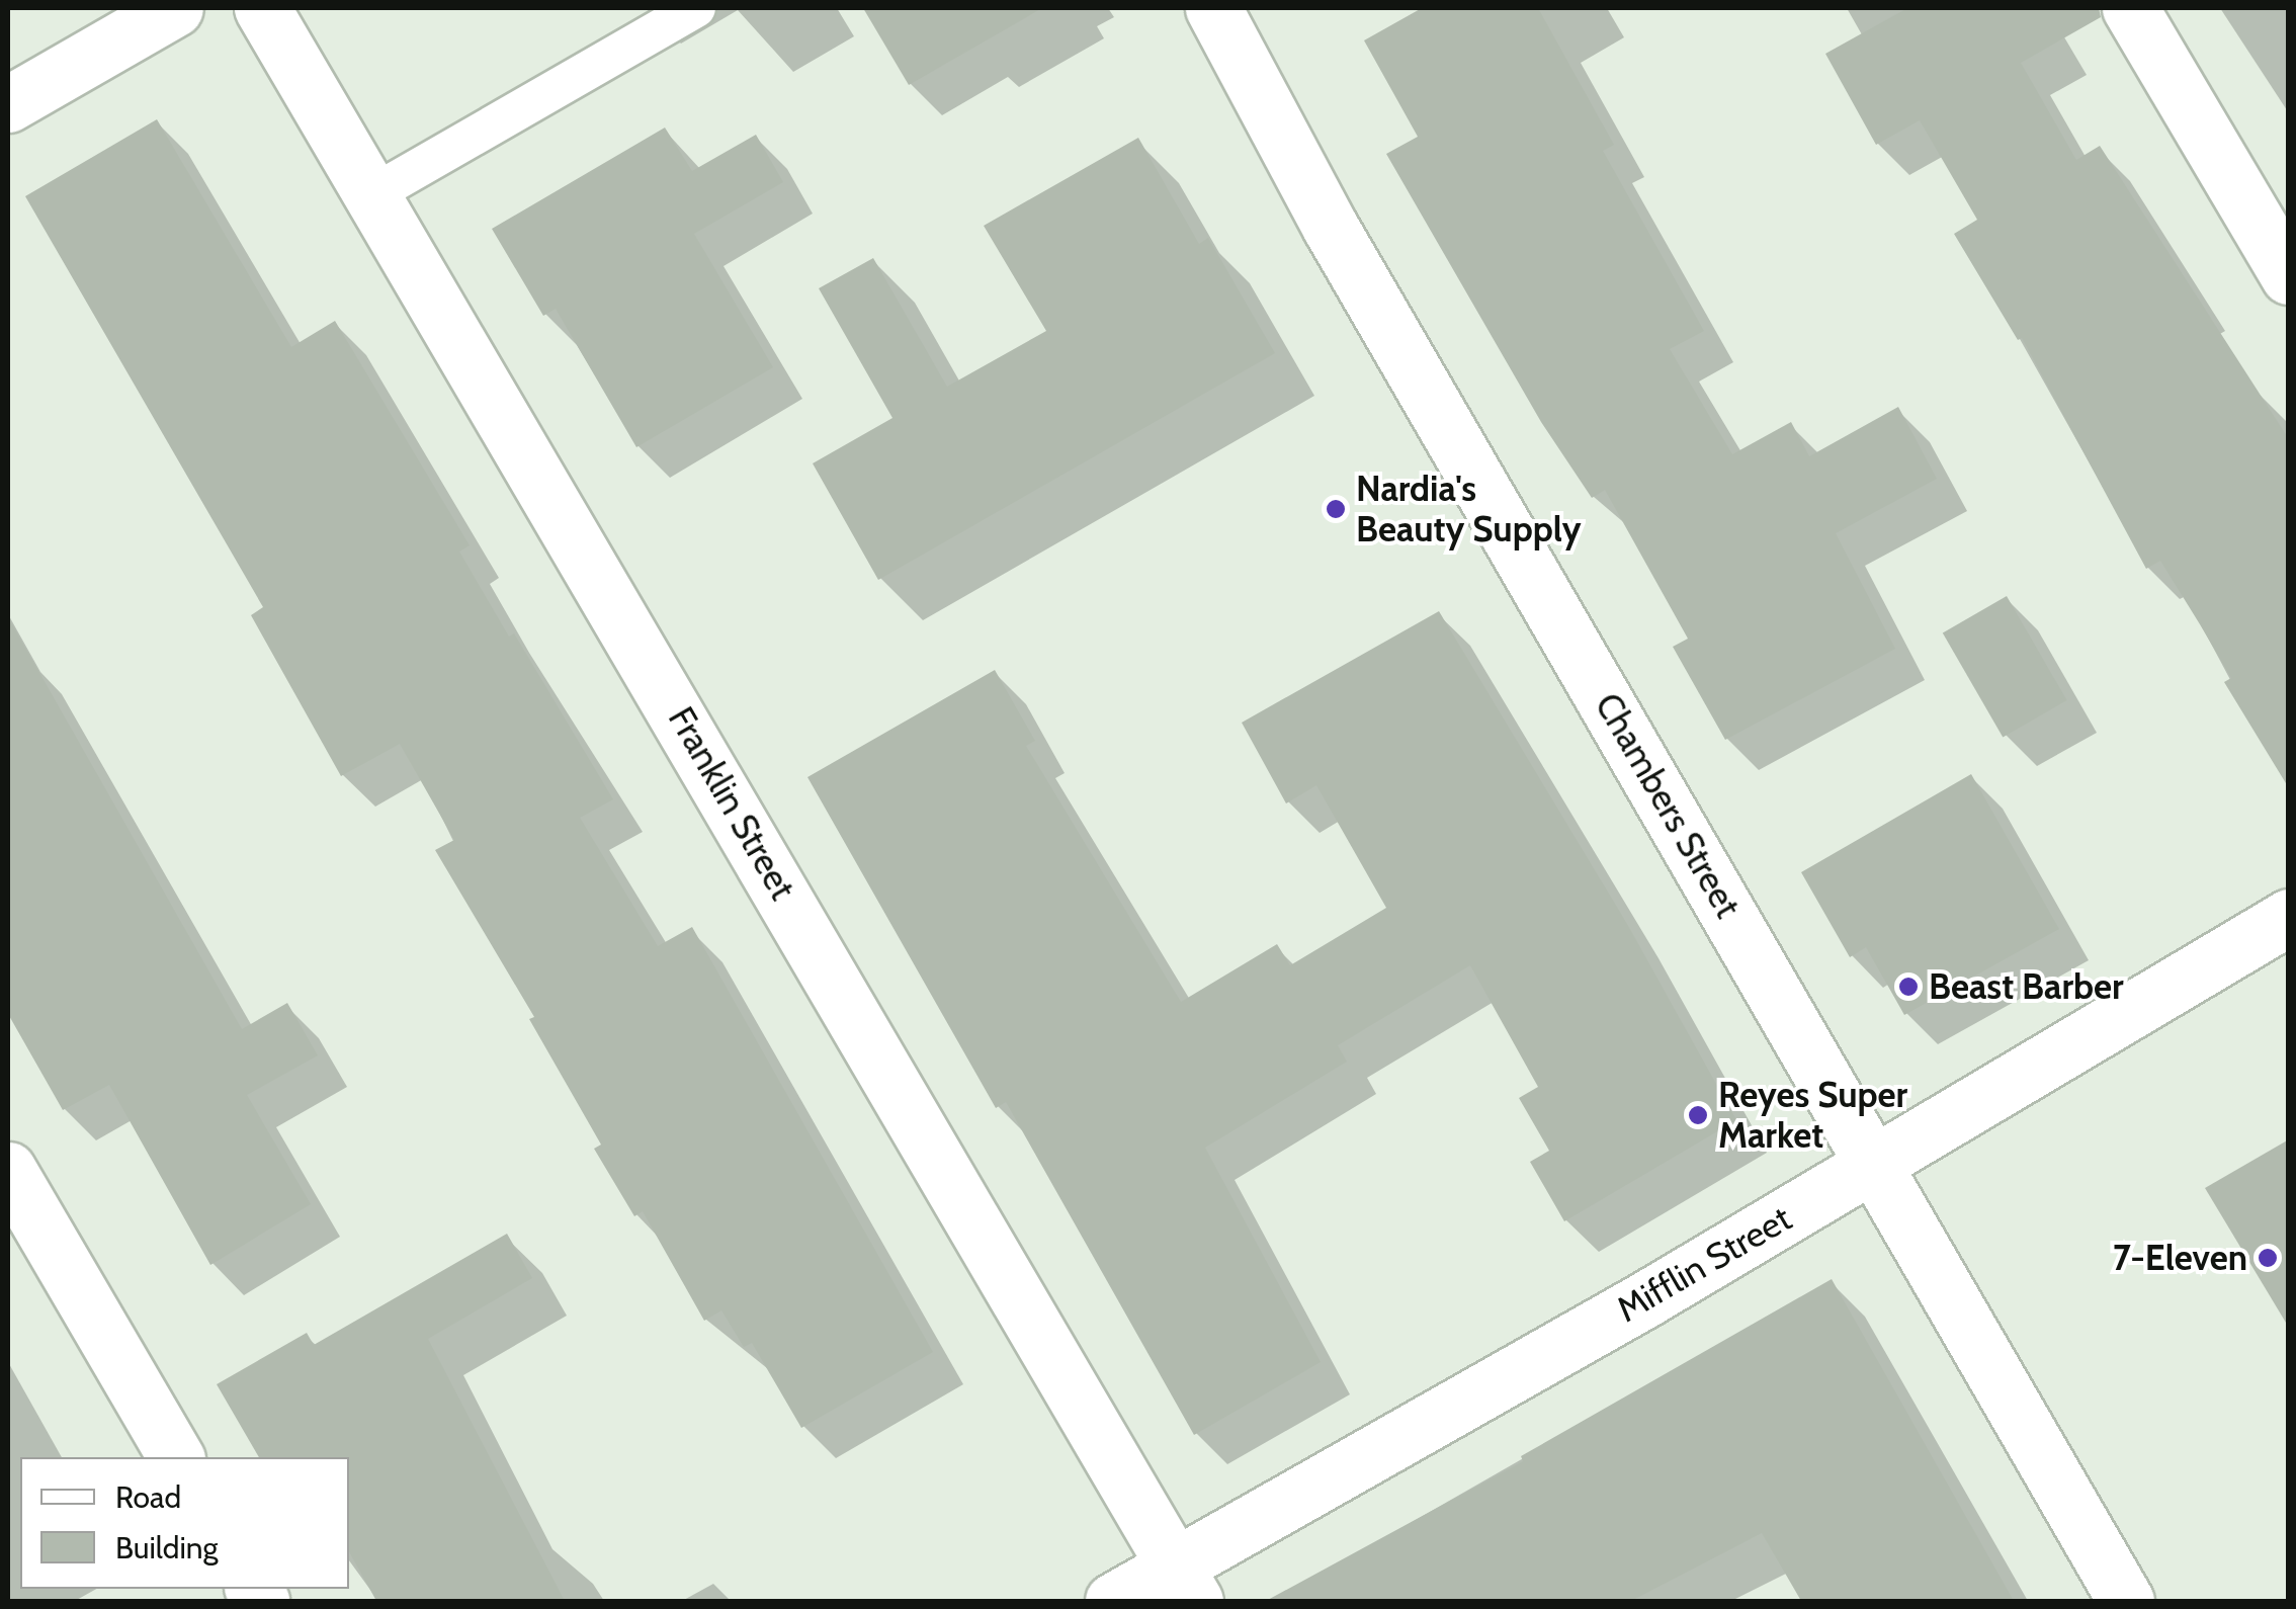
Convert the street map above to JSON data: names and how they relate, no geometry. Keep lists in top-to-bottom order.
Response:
{
  "streets": {
    "street": ["Franklin Street", "Chambers Street", "Mifflin Street"]
  },
  "crossings": [
    ["Franklin Street", "Mifflin Street"],
    ["Chambers Street", "Mifflin Street"]
  ],
  "places": [
    "Nardia's Beauty Supply",
    "Beast Barber",
    "Reyes Super Market",
    "7-Eleven"
  ],
  "legend": ["Road", "Building"]
}
